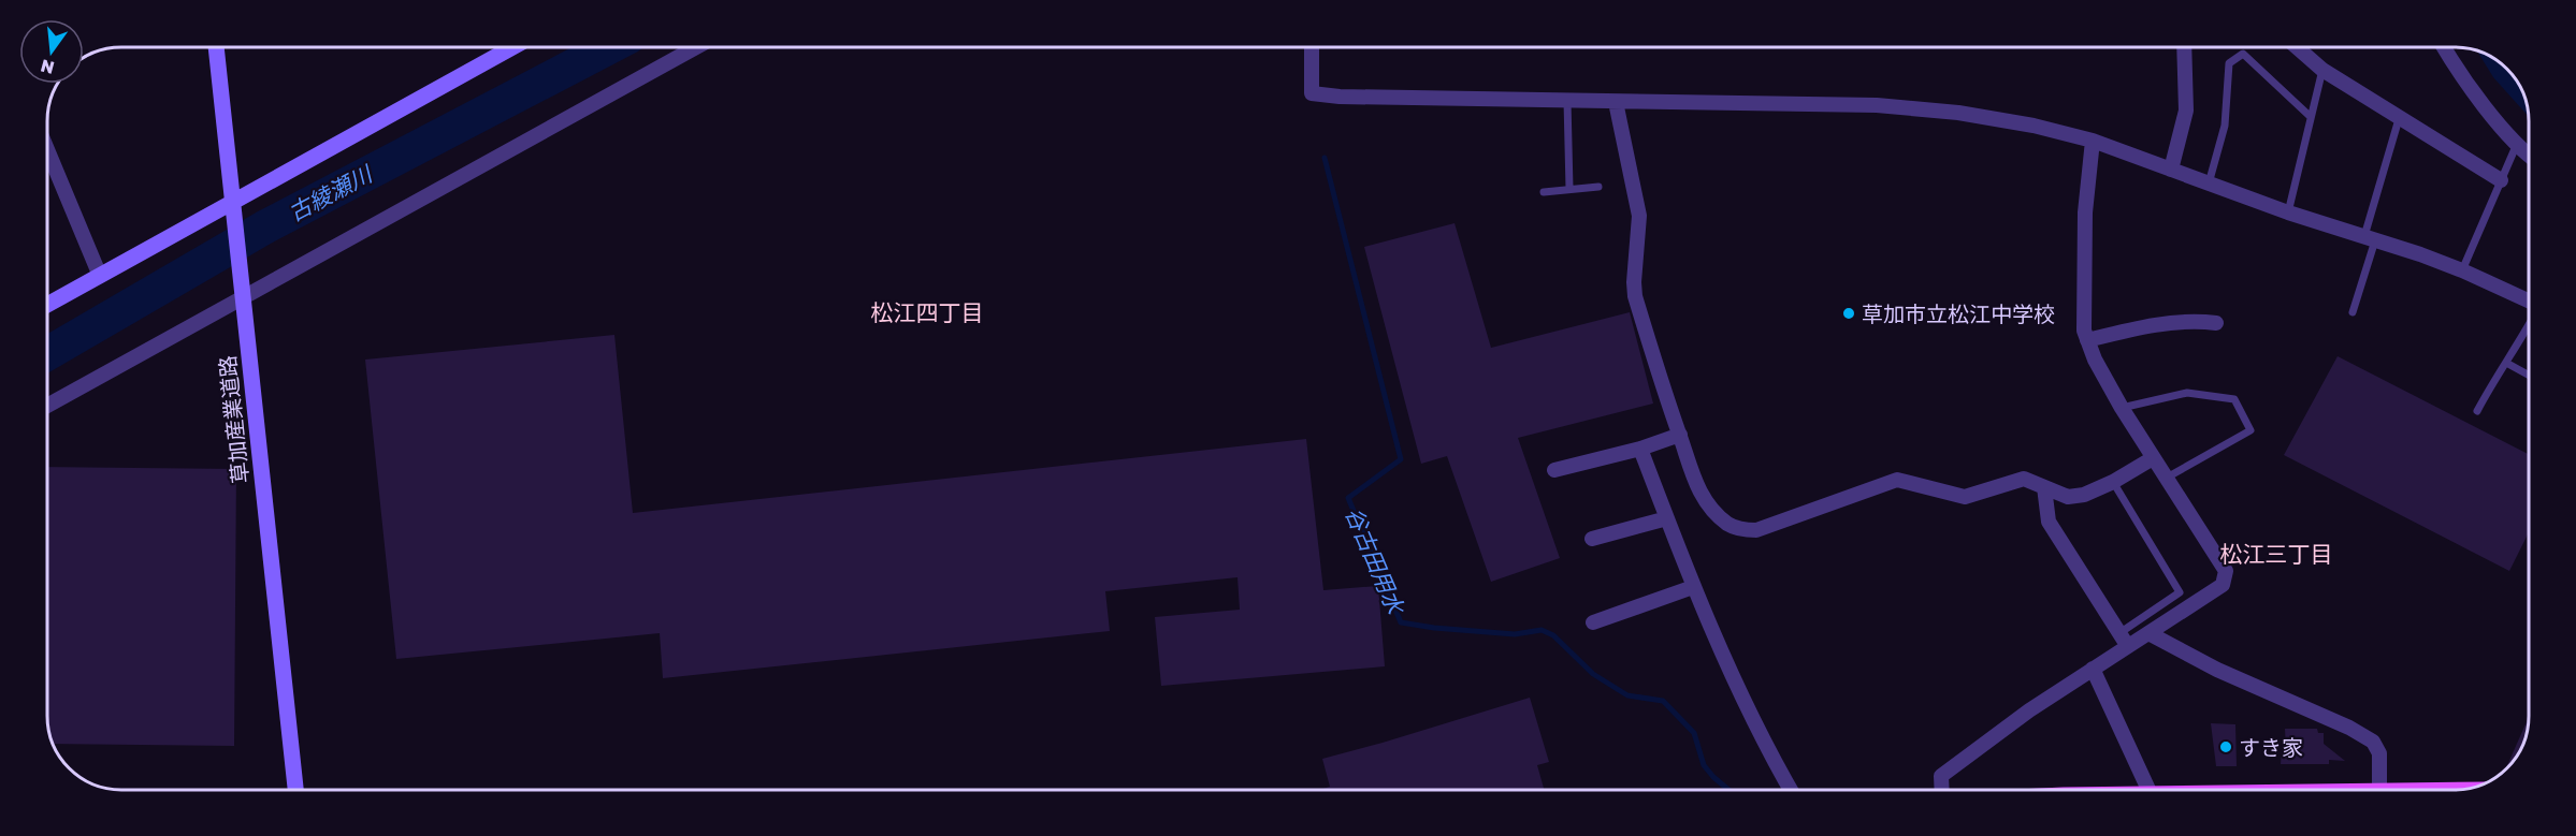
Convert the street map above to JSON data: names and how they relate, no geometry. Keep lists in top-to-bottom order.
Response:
{
  "streets": {
    "main road": ["草加産業道路"]
  },
  "districts": ["松江四丁目", "松江三丁目"],
  "water": ["古綾瀬川", "谷古田用水"],
  "places": ["草加市立松江中学校", "すき家"],
  "north": "bottom"
}
